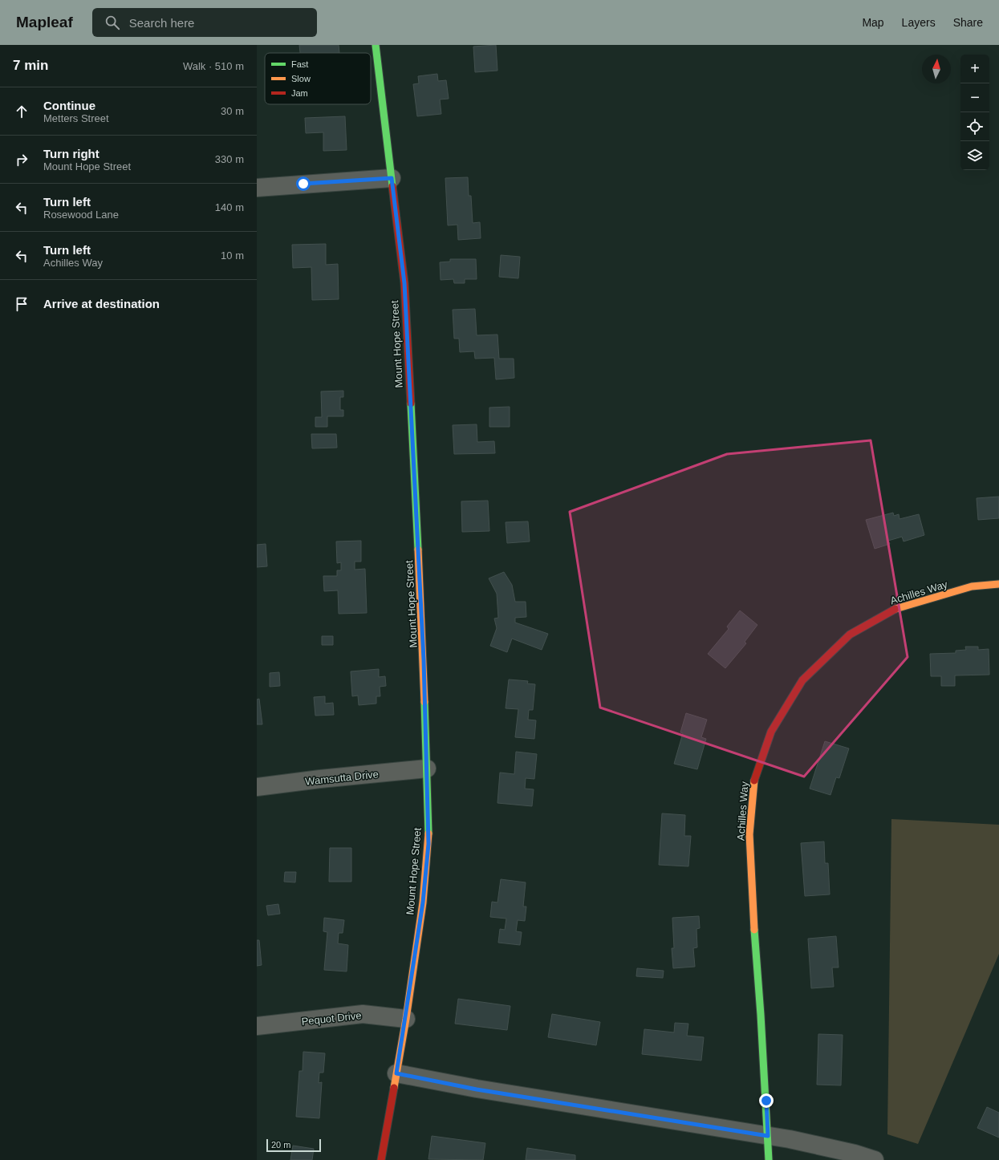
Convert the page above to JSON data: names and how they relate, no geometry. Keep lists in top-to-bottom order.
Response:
{
  "streets": {
    "street": [
      "Mount Hope Street",
      "Achilles Way",
      "Wamsutta Drive",
      "Pequot Drive"
    ]
  },
  "crossings": [
    ["Mount Hope Street", "Wamsutta Drive"],
    ["Mount Hope Street", "Pequot Drive"]
  ],
  "legend": ["Fast", "Slow", "Jam"],
  "scale_bar": "20 m",
  "north": "top",
  "page": {
    "header": "Mapleaf",
    "search": "Search here",
    "nav": ["Map", "Layers", "Share"],
    "heading": ["7 min", "Walk · 510 m"],
    "map_buttons": ["+", "−"],
    "list": [
      ["Continue", "Metters Street", "30 m"],
      ["Turn right", "Mount Hope Street", "330 m"],
      ["Turn left", "Rosewood Lane", "140 m"],
      ["Turn left", "Achilles Way", "10 m"],
      "Arrive at destination"
    ],
    "scale": "20 m"
  }
}
